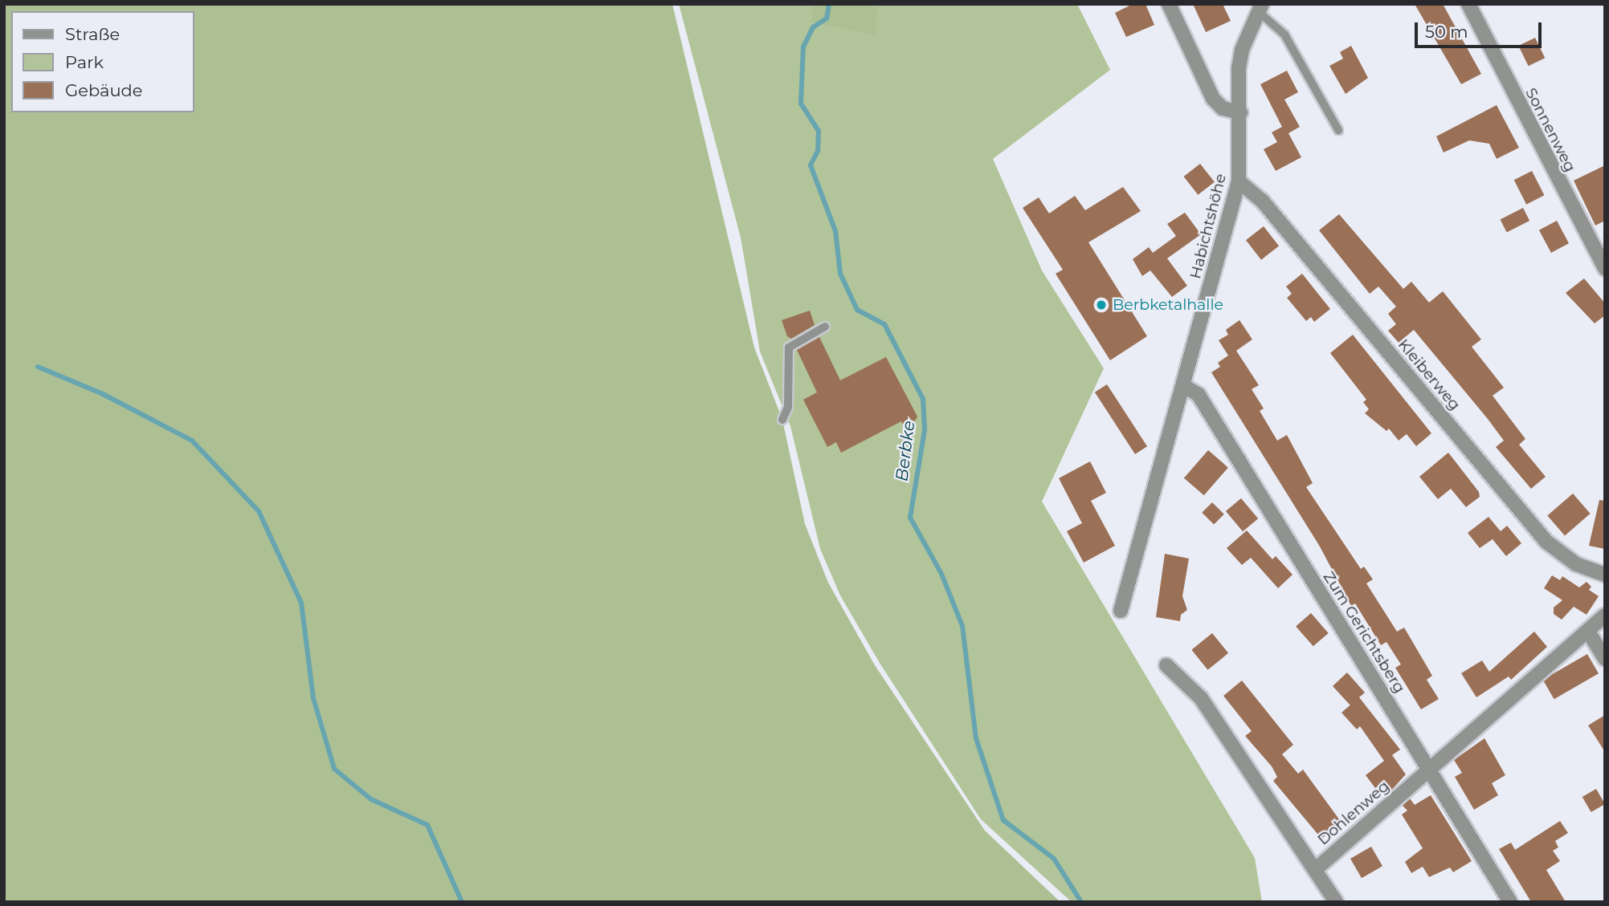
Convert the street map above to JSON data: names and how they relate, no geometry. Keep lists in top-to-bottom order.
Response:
{
  "streets": {
    "street": [
      "Sonnenweg",
      "Habichtshöhe",
      "Kleiberweg",
      "Zum Gerichtsberg",
      "Dohlenweg"
    ]
  },
  "crossings": [
    ["Habichtshöhe", "Kleiberweg"],
    ["Habichtshöhe", "Zum Gerichtsberg"],
    ["Zum Gerichtsberg", "Dohlenweg"]
  ],
  "water": ["Berbke"],
  "places": ["Berbketalhalle"],
  "legend": ["Straße", "Park", "Gebäude"],
  "scale_bar": "50 m"
}
